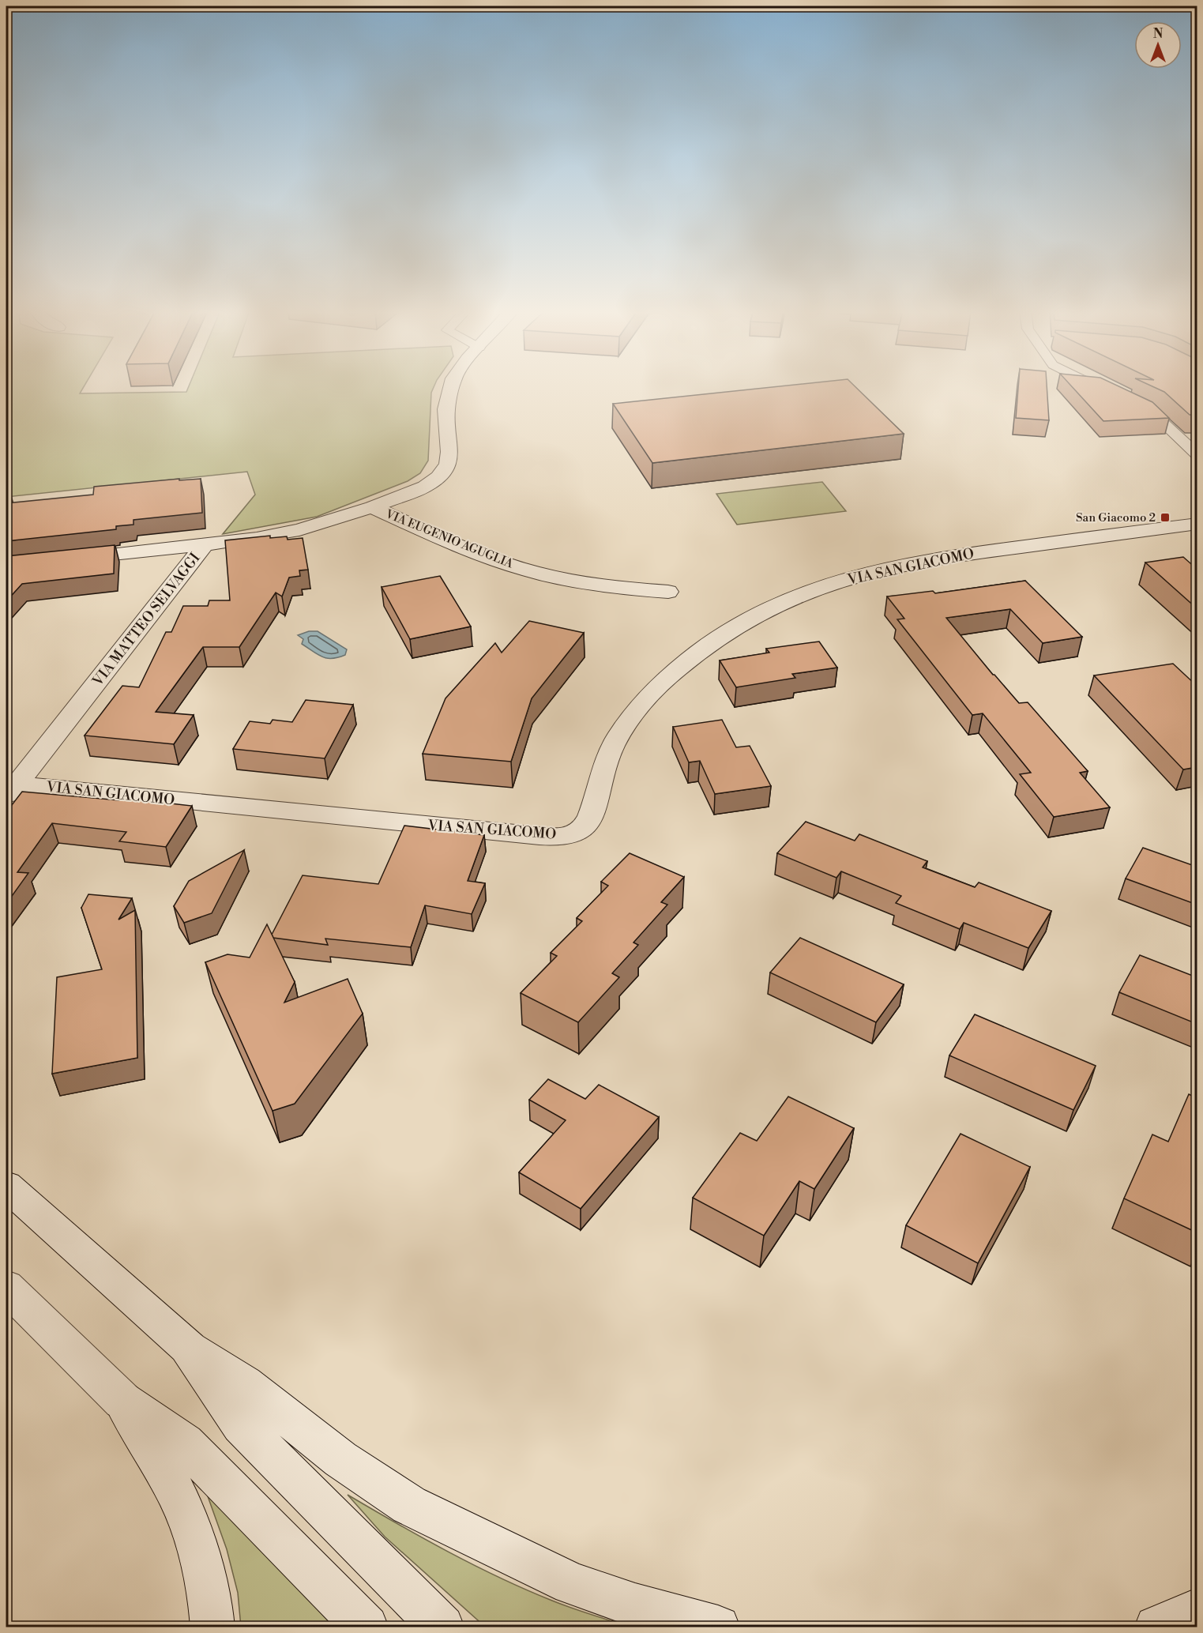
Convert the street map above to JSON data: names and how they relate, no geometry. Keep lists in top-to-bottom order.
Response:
{
  "streets": {
    "street": ["VIA EUGENIO AGUGLIA", "VIA SAN GIACOMO", "VIA MATTEO SELVAGGI"]
  },
  "crossings": [
    ["VIA EUGENIO AGUGLIA", "VIA MATTEO SELVAGGI"],
    ["VIA SAN GIACOMO", "VIA MATTEO SELVAGGI"]
  ],
  "places": {
    "transit": ["San Giacomo 2"]
  },
  "north": "top"
}
